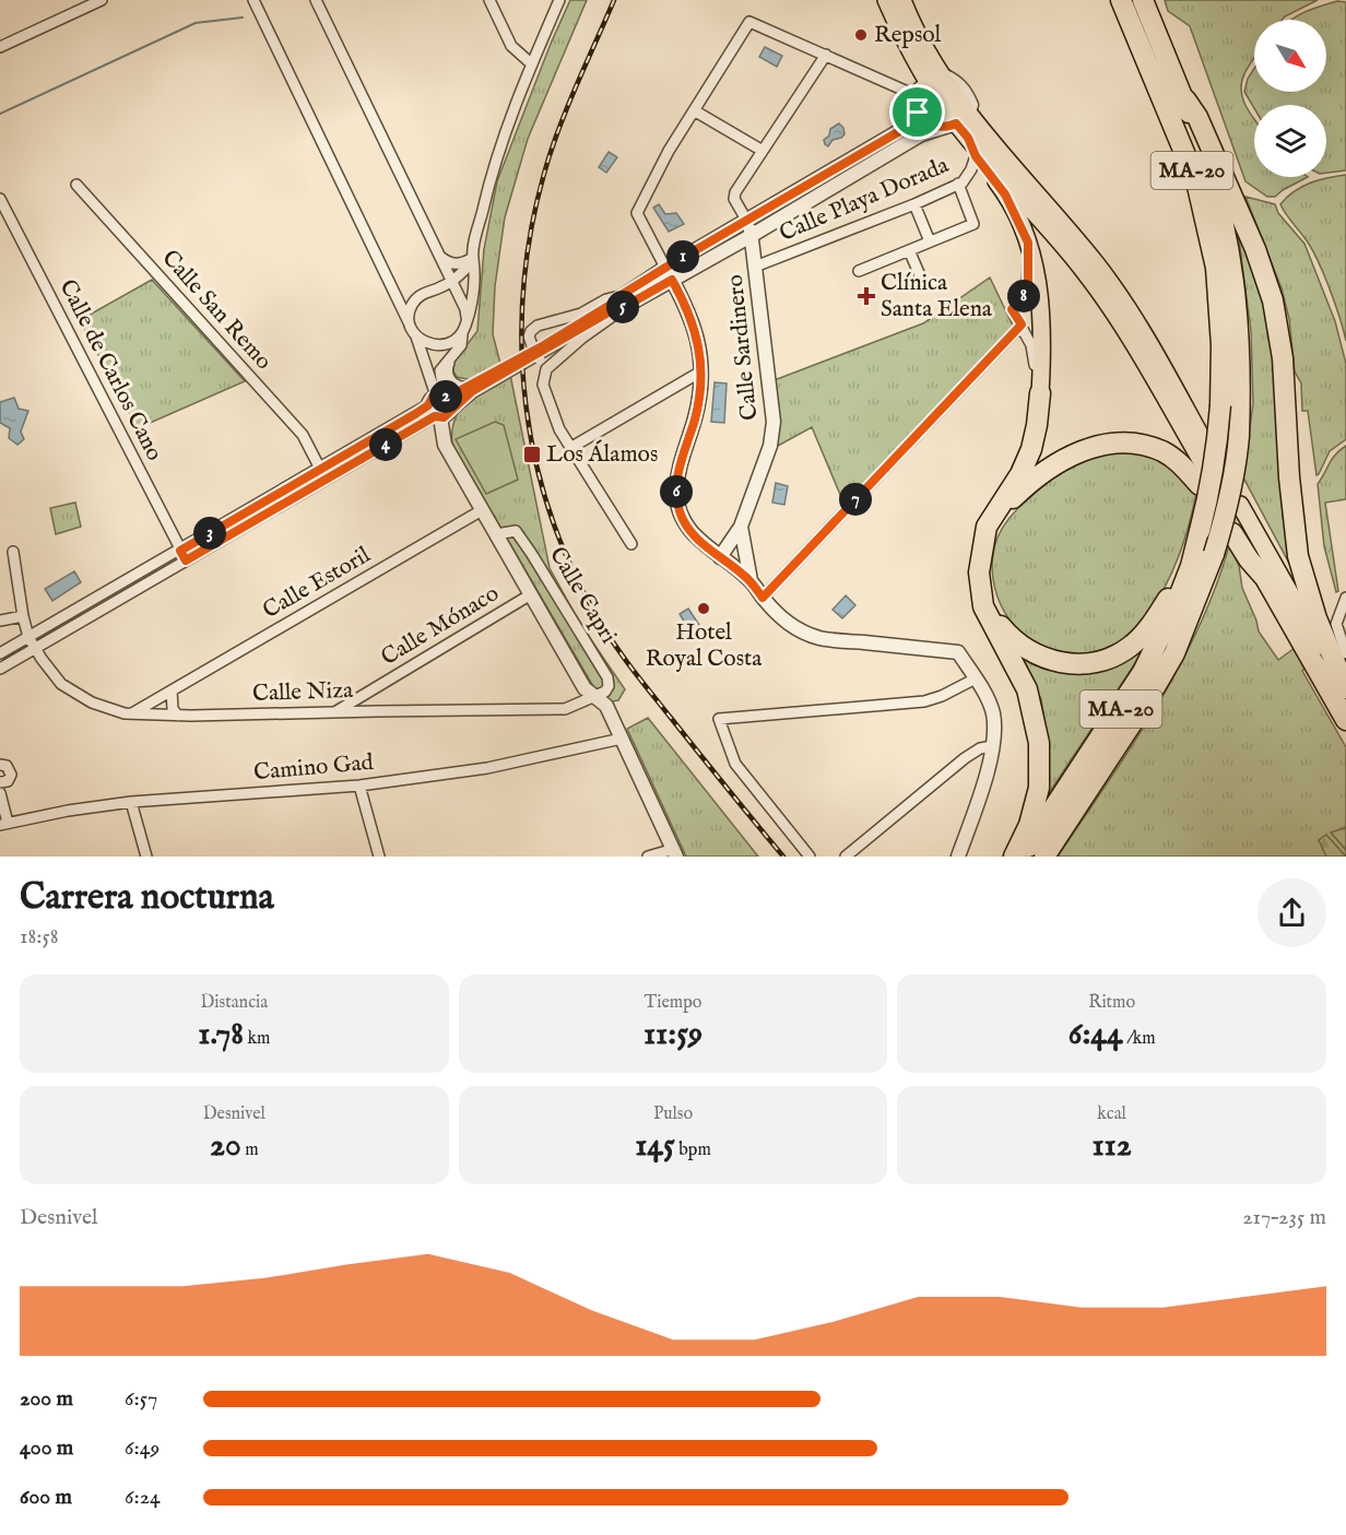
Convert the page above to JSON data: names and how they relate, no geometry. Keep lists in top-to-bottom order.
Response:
{
  "streets": {
    "highway": ["MA-20"],
    "street": [
      "Calle Playa Dorada",
      "Calle San Remo",
      "Calle Sardinero",
      "Calle de Carlos Cano",
      "Calle Estoril",
      "Calle Capri",
      "Calle Mónaco",
      "Calle Niza",
      "Camino Gad"
    ]
  },
  "crossings": [
    ["Calle Playa Dorada", "Calle Sardinero"],
    ["Calle Estoril", "Calle Capri"],
    ["Calle Estoril", "Calle Niza"],
    ["Calle Capri", "Calle Mónaco"],
    ["Calle Capri", "Calle Niza"],
    ["Calle Capri", "Camino Gad"],
    ["Calle Mónaco", "Calle Niza"]
  ],
  "places": {
    "other": ["Repsol", "Hotel Royal Costa"],
    "health": ["Clínica Santa Elena"],
    "transit": ["Los Álamos"]
  },
  "north": "bottom right",
  "page": {
    "pins": [
      "1",
      "8",
      "5",
      "2",
      "4",
      "6",
      "7",
      "3"
    ],
    "heading": ["Carrera nocturna", "18:58"],
    "stats": [
      ["Distancia", "1.78 km"],
      ["Tiempo", "11:59"],
      ["Ritmo", "6:44 /km"],
      ["Desnivel", "20 m"],
      ["Pulso", "145 bpm"],
      ["kcal", "112"]
    ],
    "chart": ["Desnivel", "217–235 m"],
    "list": [
      {
        "name": "200 m",
        "note": "6:57"
      },
      {
        "name": "400 m",
        "note": "6:49"
      },
      {
        "name": "600 m",
        "note": "6:24"
      }
    ]
  }
}
